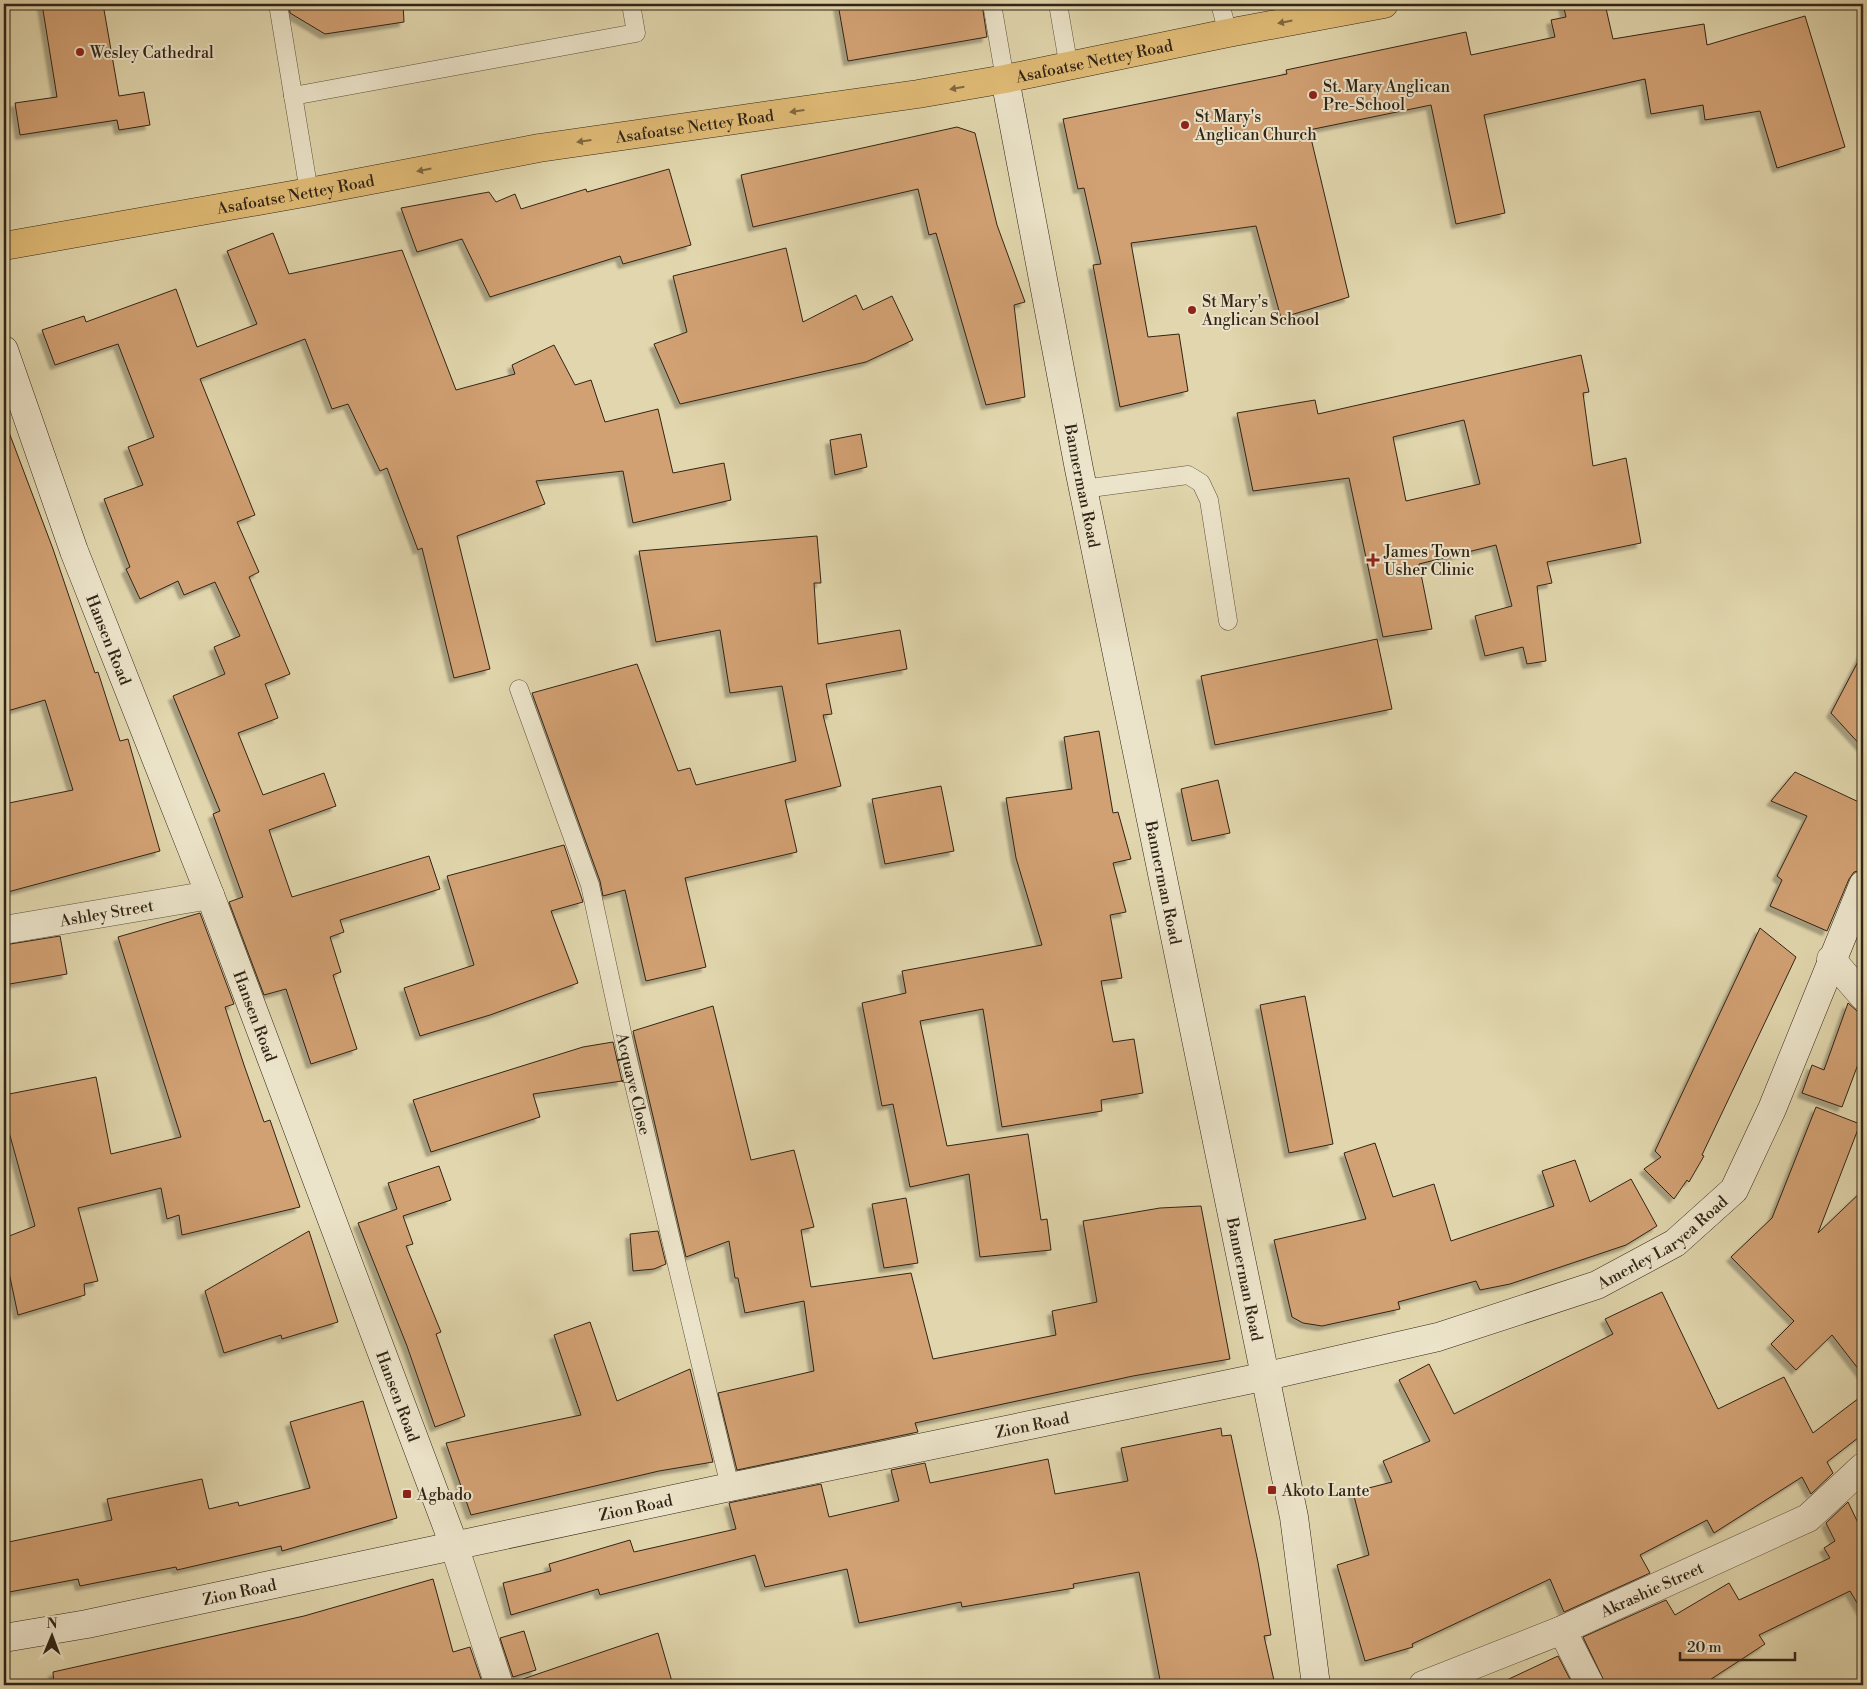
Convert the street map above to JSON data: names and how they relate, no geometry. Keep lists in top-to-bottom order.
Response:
{
  "streets": {
    "main road": ["Asafoatse Nettey Road"],
    "street": [
      "Bannerman Road",
      "Hansen Road",
      "Ashley Street",
      "Amerley Laryea Road",
      "Zion Road",
      "Akrashie Street"
    ],
    "lane": ["Acquaye Close"]
  },
  "crossings": [
    ["Asafoatse Nettey Road", "Bannerman Road"],
    ["Bannerman Road", "Amerley Laryea Road"],
    ["Bannerman Road", "Zion Road"],
    ["Hansen Road", "Ashley Street"],
    ["Hansen Road", "Zion Road"],
    ["Acquaye Close", "Zion Road"],
    ["Amerley Laryea Road", "Zion Road"]
  ],
  "one_way": ["Asafoatse Nettey Road"],
  "places": {
    "other": [
      "Wesley Cathedral",
      "St. Mary Anglican Pre-School",
      "St Mary's Anglican Church",
      "St Mary's Anglican School"
    ],
    "health": ["James Town Usher Clinic"],
    "transit": ["Akoto Lante", "Agbado"]
  },
  "scale_bar": "20 m",
  "north": "top"
}
